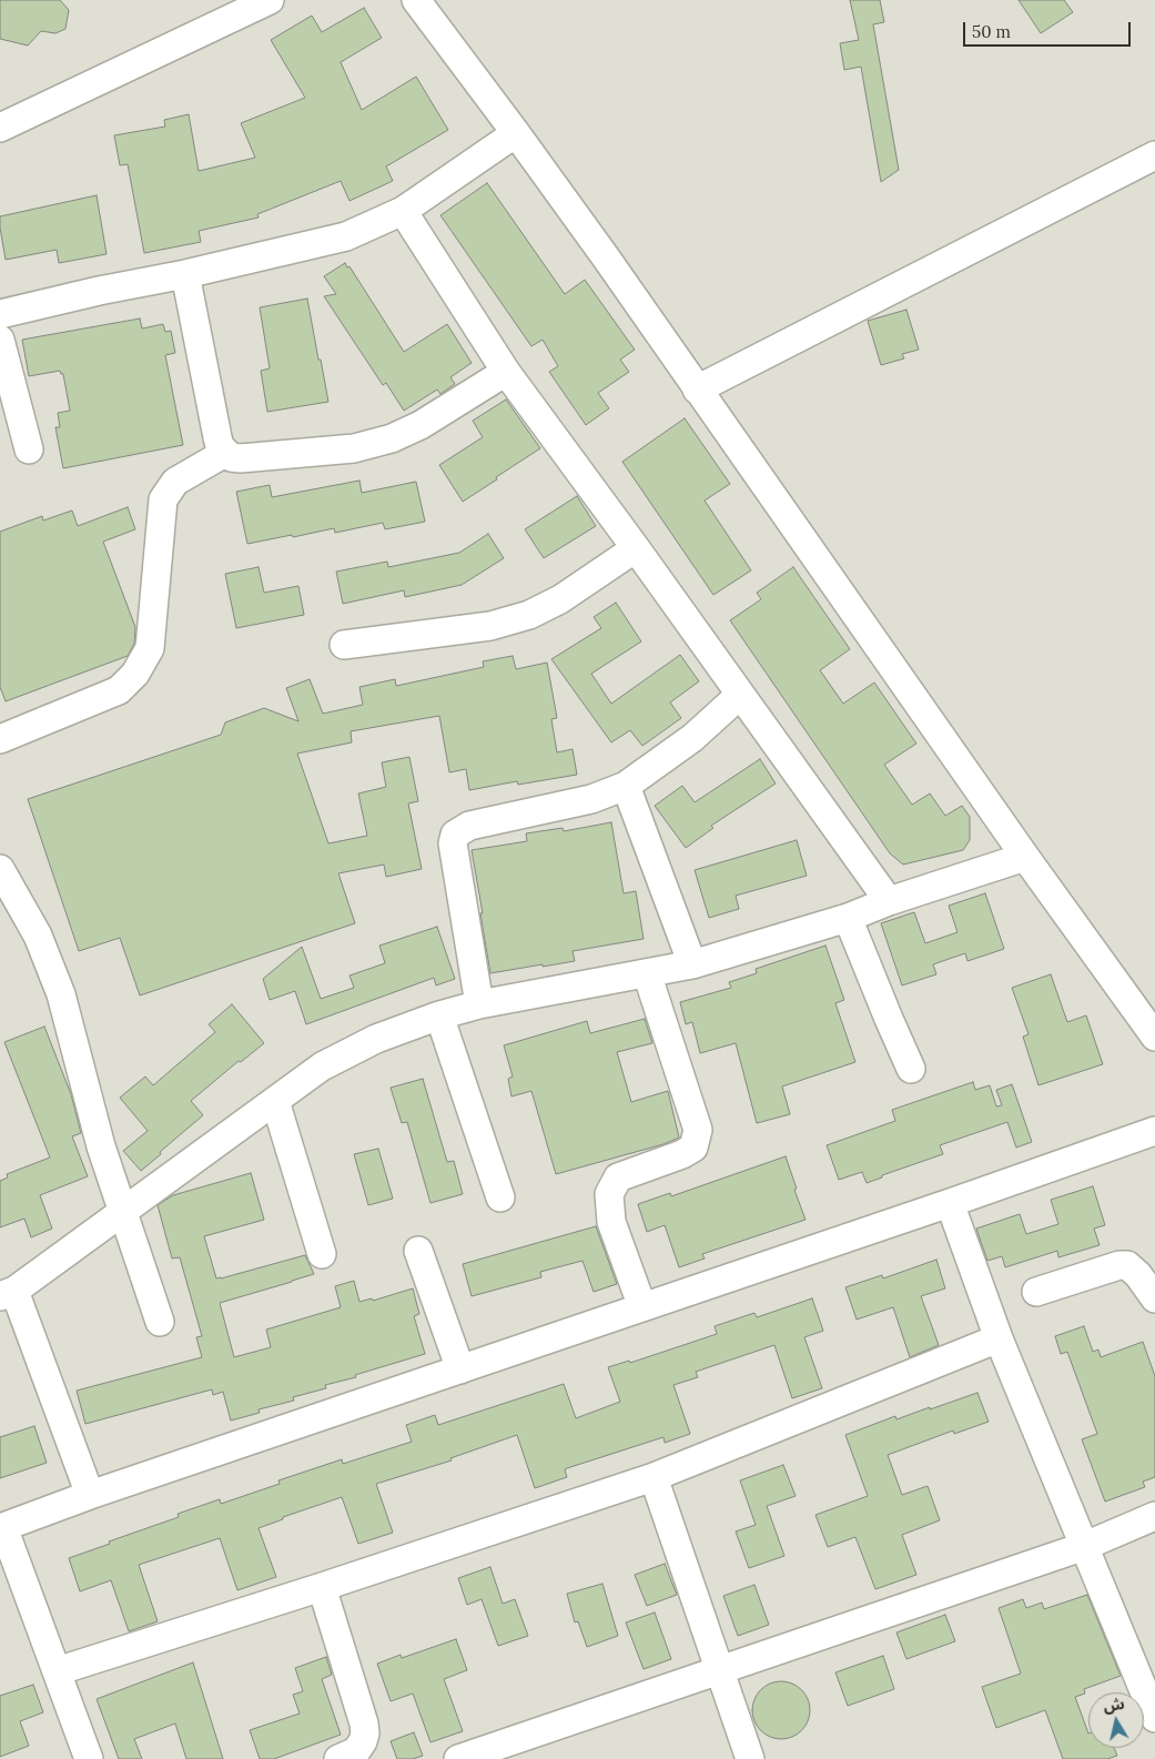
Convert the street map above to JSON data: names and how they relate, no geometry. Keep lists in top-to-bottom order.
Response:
{
  "scale_bar": "50 m",
  "north": "top"
}
